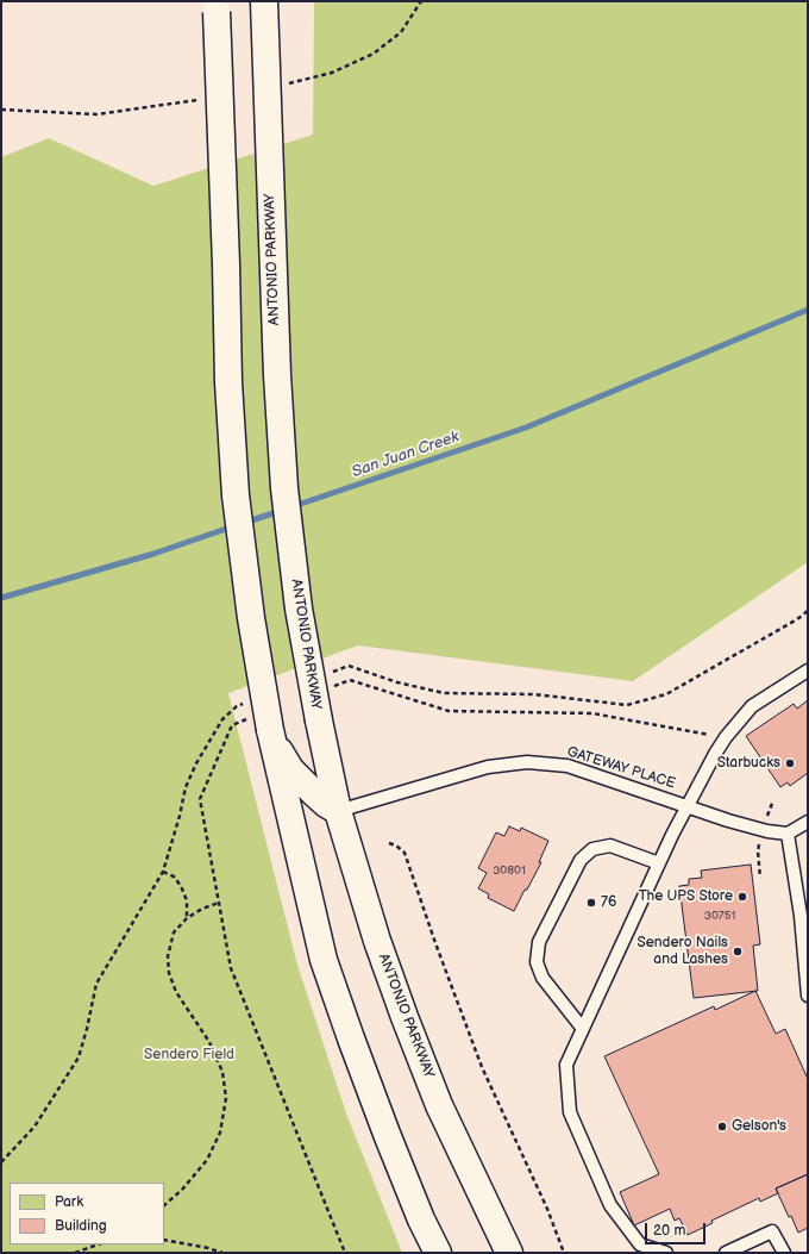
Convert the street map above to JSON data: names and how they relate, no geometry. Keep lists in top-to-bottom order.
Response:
{
  "streets": {
    "highway": ["ANTONIO PARKWAY"],
    "lane": ["GATEWAY PLACE"]
  },
  "crossings": [
    ["ANTONIO PARKWAY", "GATEWAY PLACE"]
  ],
  "water": ["San Juan Creek"],
  "parks": ["Sendero Field"],
  "places": [
    "Starbucks",
    "The UPS Store",
    "76",
    "Sendero Nails and Lashes",
    "Gelson's"
  ],
  "house_numbers": ["30801", "30751"],
  "legend": ["Park", "Building"],
  "scale_bar": "20 m"
}
